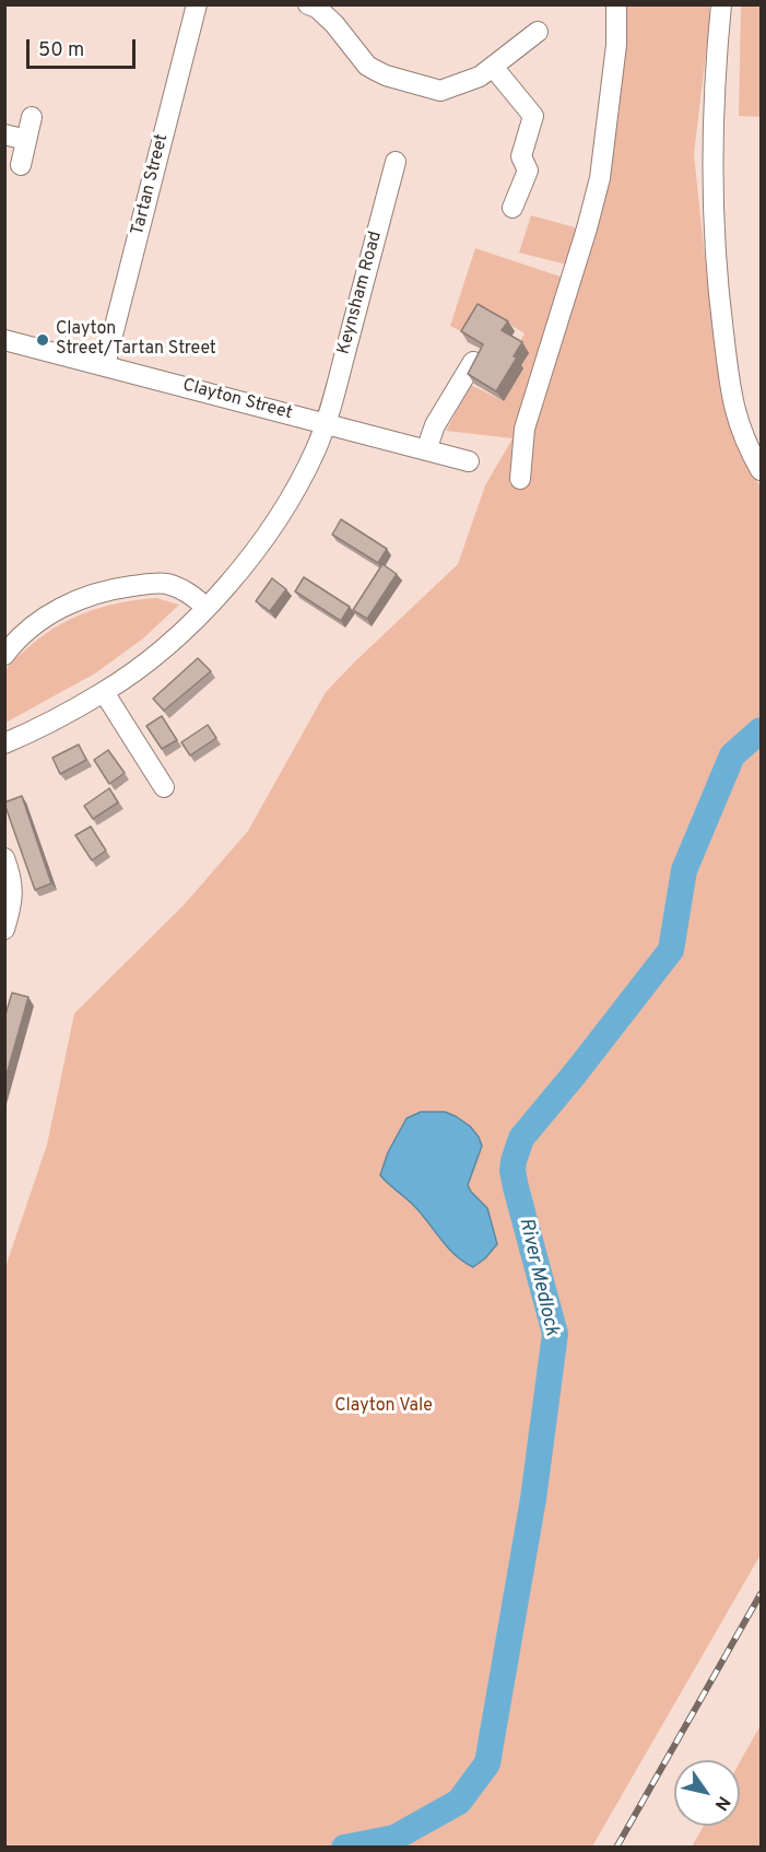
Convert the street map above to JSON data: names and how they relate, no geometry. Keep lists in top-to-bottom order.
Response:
{
  "streets": {
    "street": ["Tartan Street", "Keynsham Road", "Clayton Street"]
  },
  "crossings": [
    ["Tartan Street", "Clayton Street"],
    ["Keynsham Road", "Clayton Street"]
  ],
  "water": ["River Medlock"],
  "parks": ["Clayton Vale"],
  "places": ["Clayton Street/Tartan Street"],
  "scale_bar": "50 m",
  "north": "bottom right"
}
